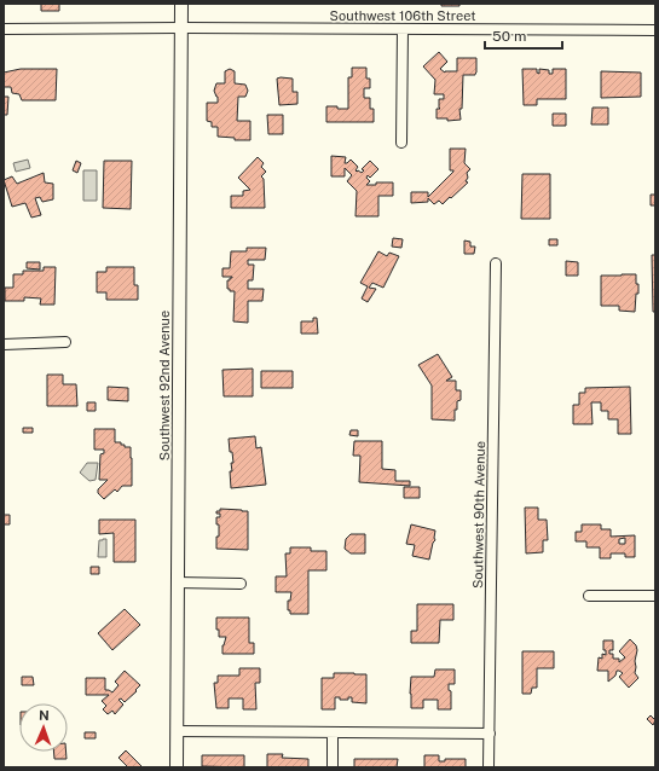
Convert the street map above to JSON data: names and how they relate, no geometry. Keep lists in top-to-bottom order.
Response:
{
  "streets": {
    "street": ["Southwest 106th Street", "Southwest 92nd Avenue", "Southwest 90th Avenue"]
  },
  "crossings": [
    ["Southwest 106th Street", "Southwest 92nd Avenue"]
  ],
  "scale_bar": "50 m",
  "north": "top"
}
